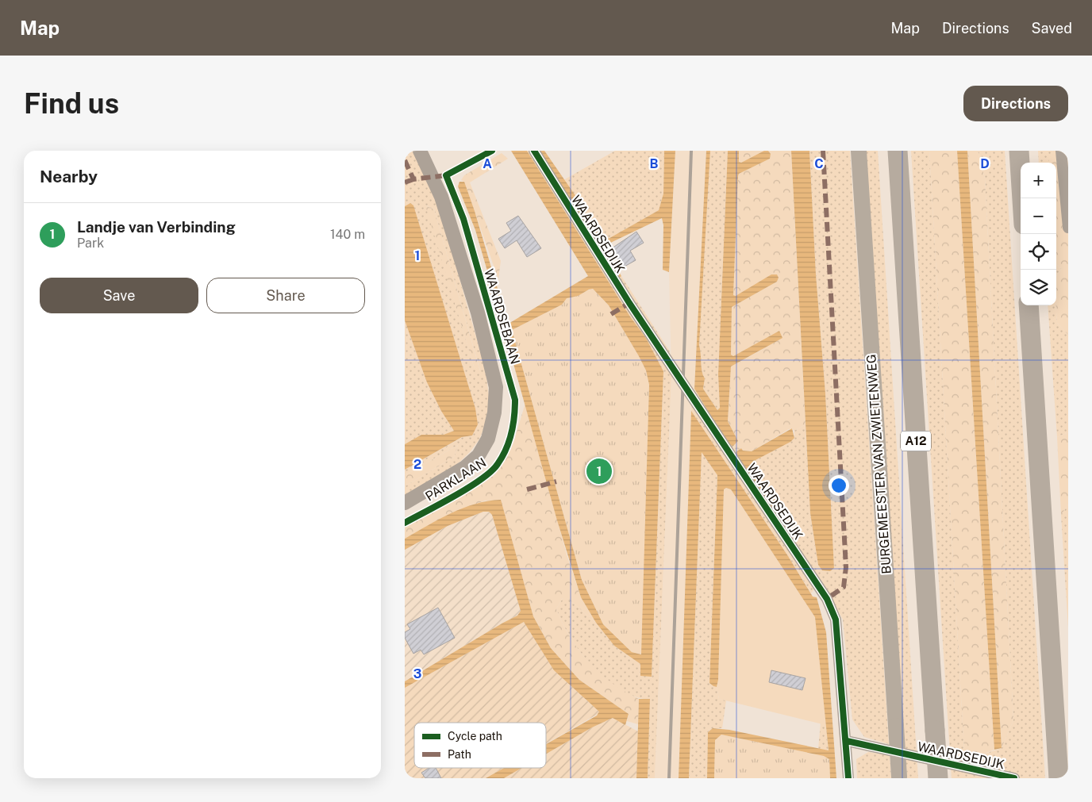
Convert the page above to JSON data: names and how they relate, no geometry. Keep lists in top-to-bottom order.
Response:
{
  "streets": {
    "highway": ["A12"],
    "main road": ["BURGEMEESTER VAN ZWIETENWEG"],
    "street": ["WAARDSEDIJK", "WAARDSEBAAN", "PARKLAAN"]
  },
  "crossings": [
    ["WAARDSEBAAN", "PARKLAAN"]
  ],
  "legend": ["Cycle path", "Path"],
  "page": {
    "header": "Map",
    "nav": ["Map", "Directions", "Saved"],
    "buttons": [
      "Directions",
      ["Save", "Share"]
    ],
    "title": "Find us",
    "heading": "Nearby",
    "map_buttons": ["+", "−"],
    "list": [
      {
        "mark": "1",
        "name": "Landje van Verbinding",
        "note": "Park",
        "value": "140 m"
      }
    ],
    "pins": "1"
  },
  "grid": {
    "columns": [
      "A",
      "B",
      "C",
      "D"
    ],
    "rows": ["1", "2", "3"]
  }
}
